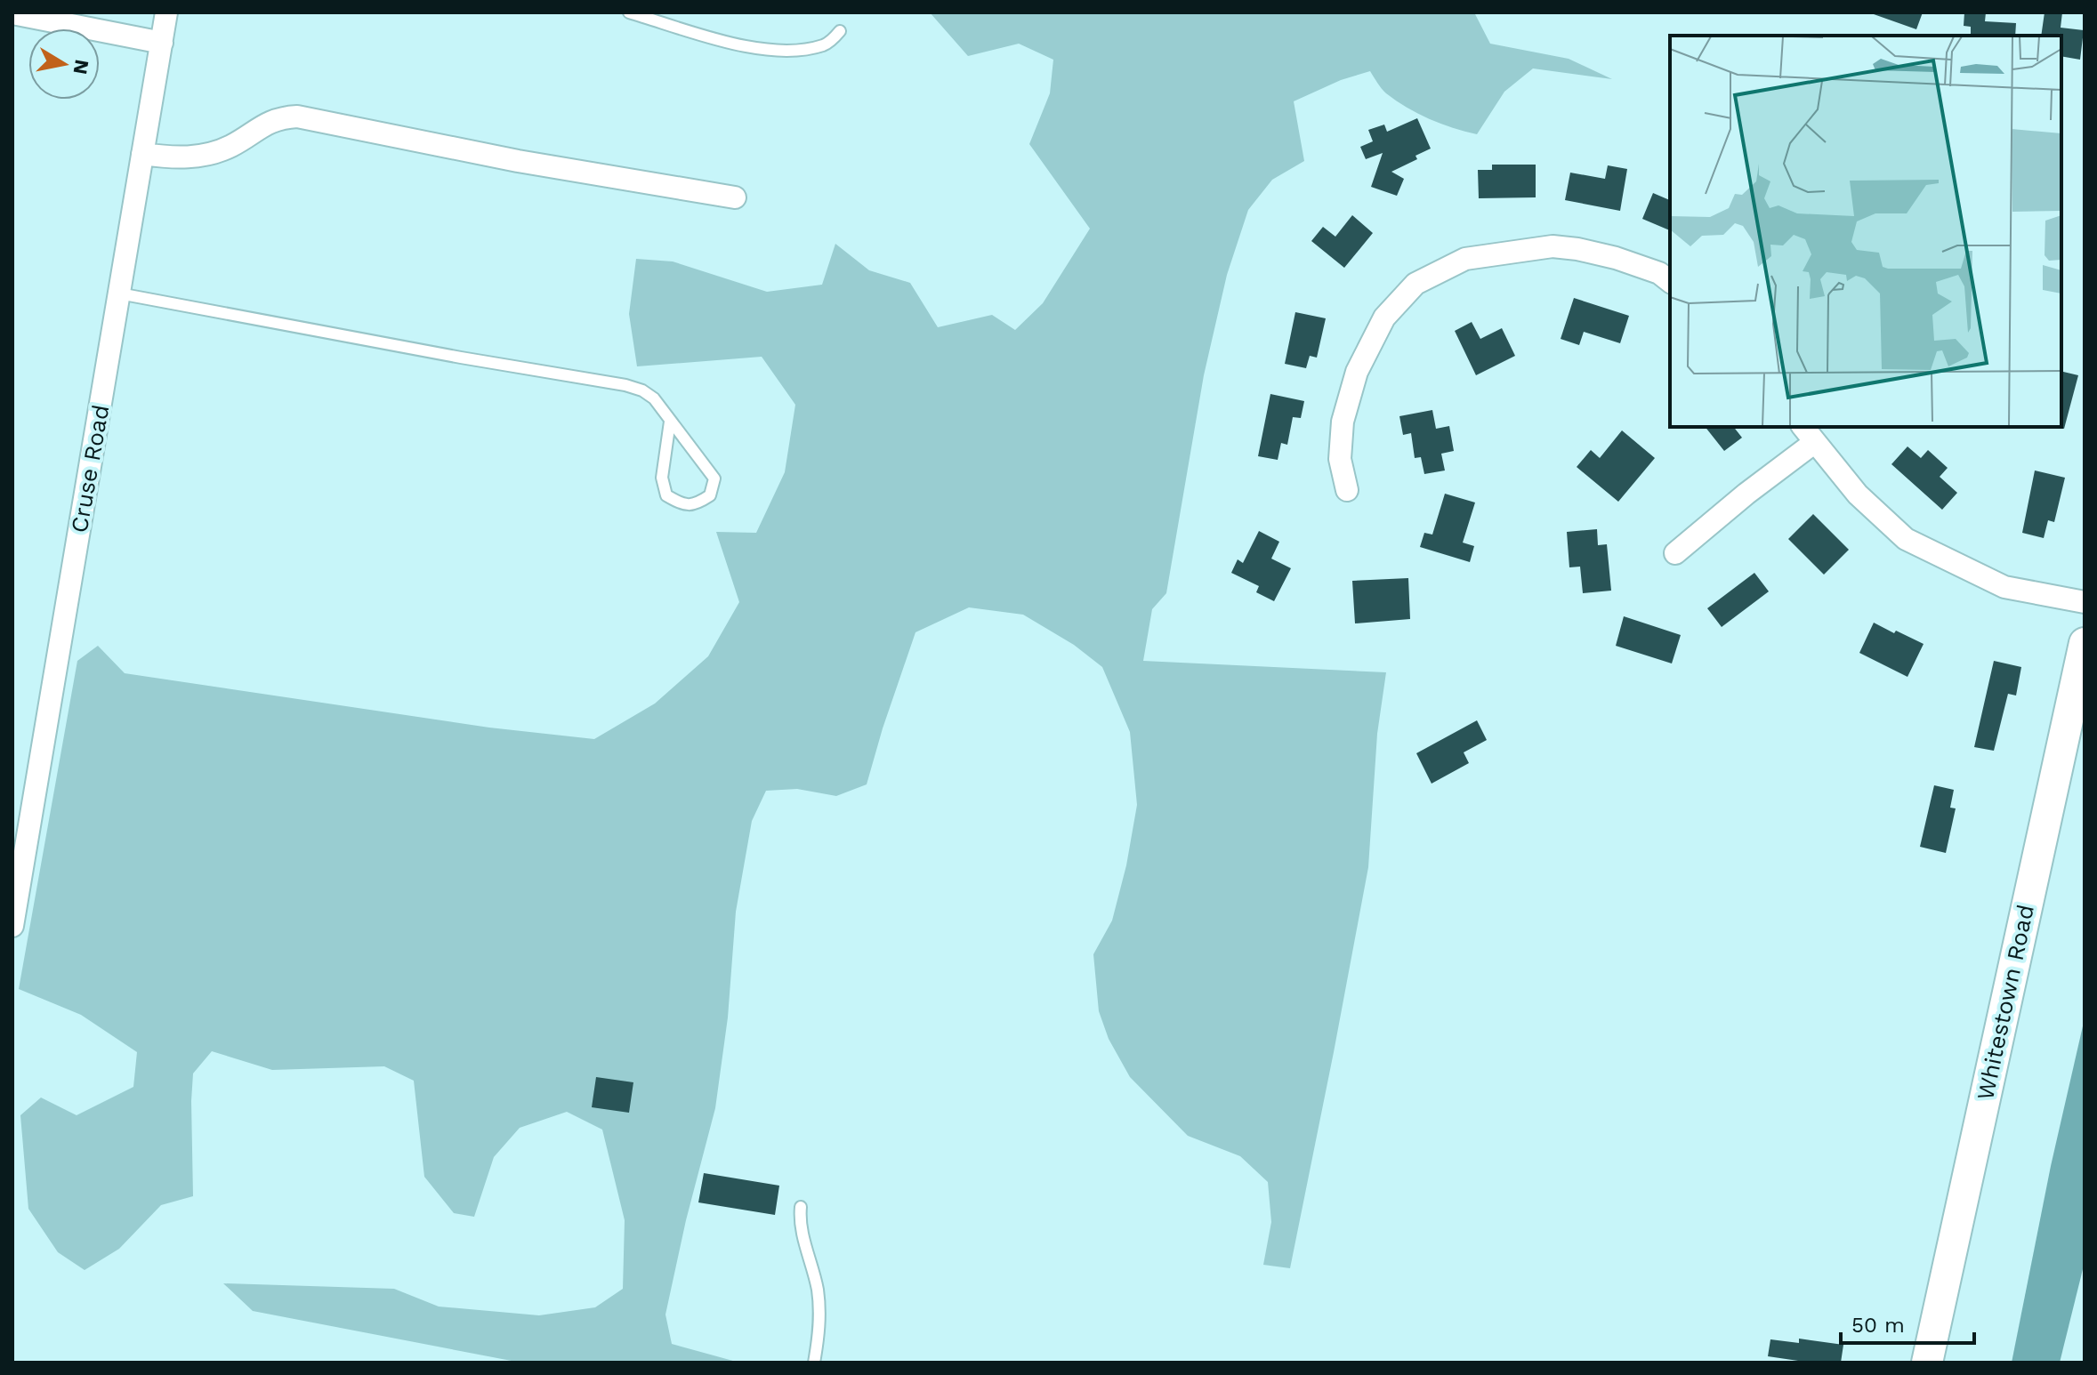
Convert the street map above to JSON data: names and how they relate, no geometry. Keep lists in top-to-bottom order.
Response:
{
  "streets": {
    "street": ["Cruse Road", "Whitestown Road"]
  },
  "scale_bar": "50 m",
  "north": "right"
}
